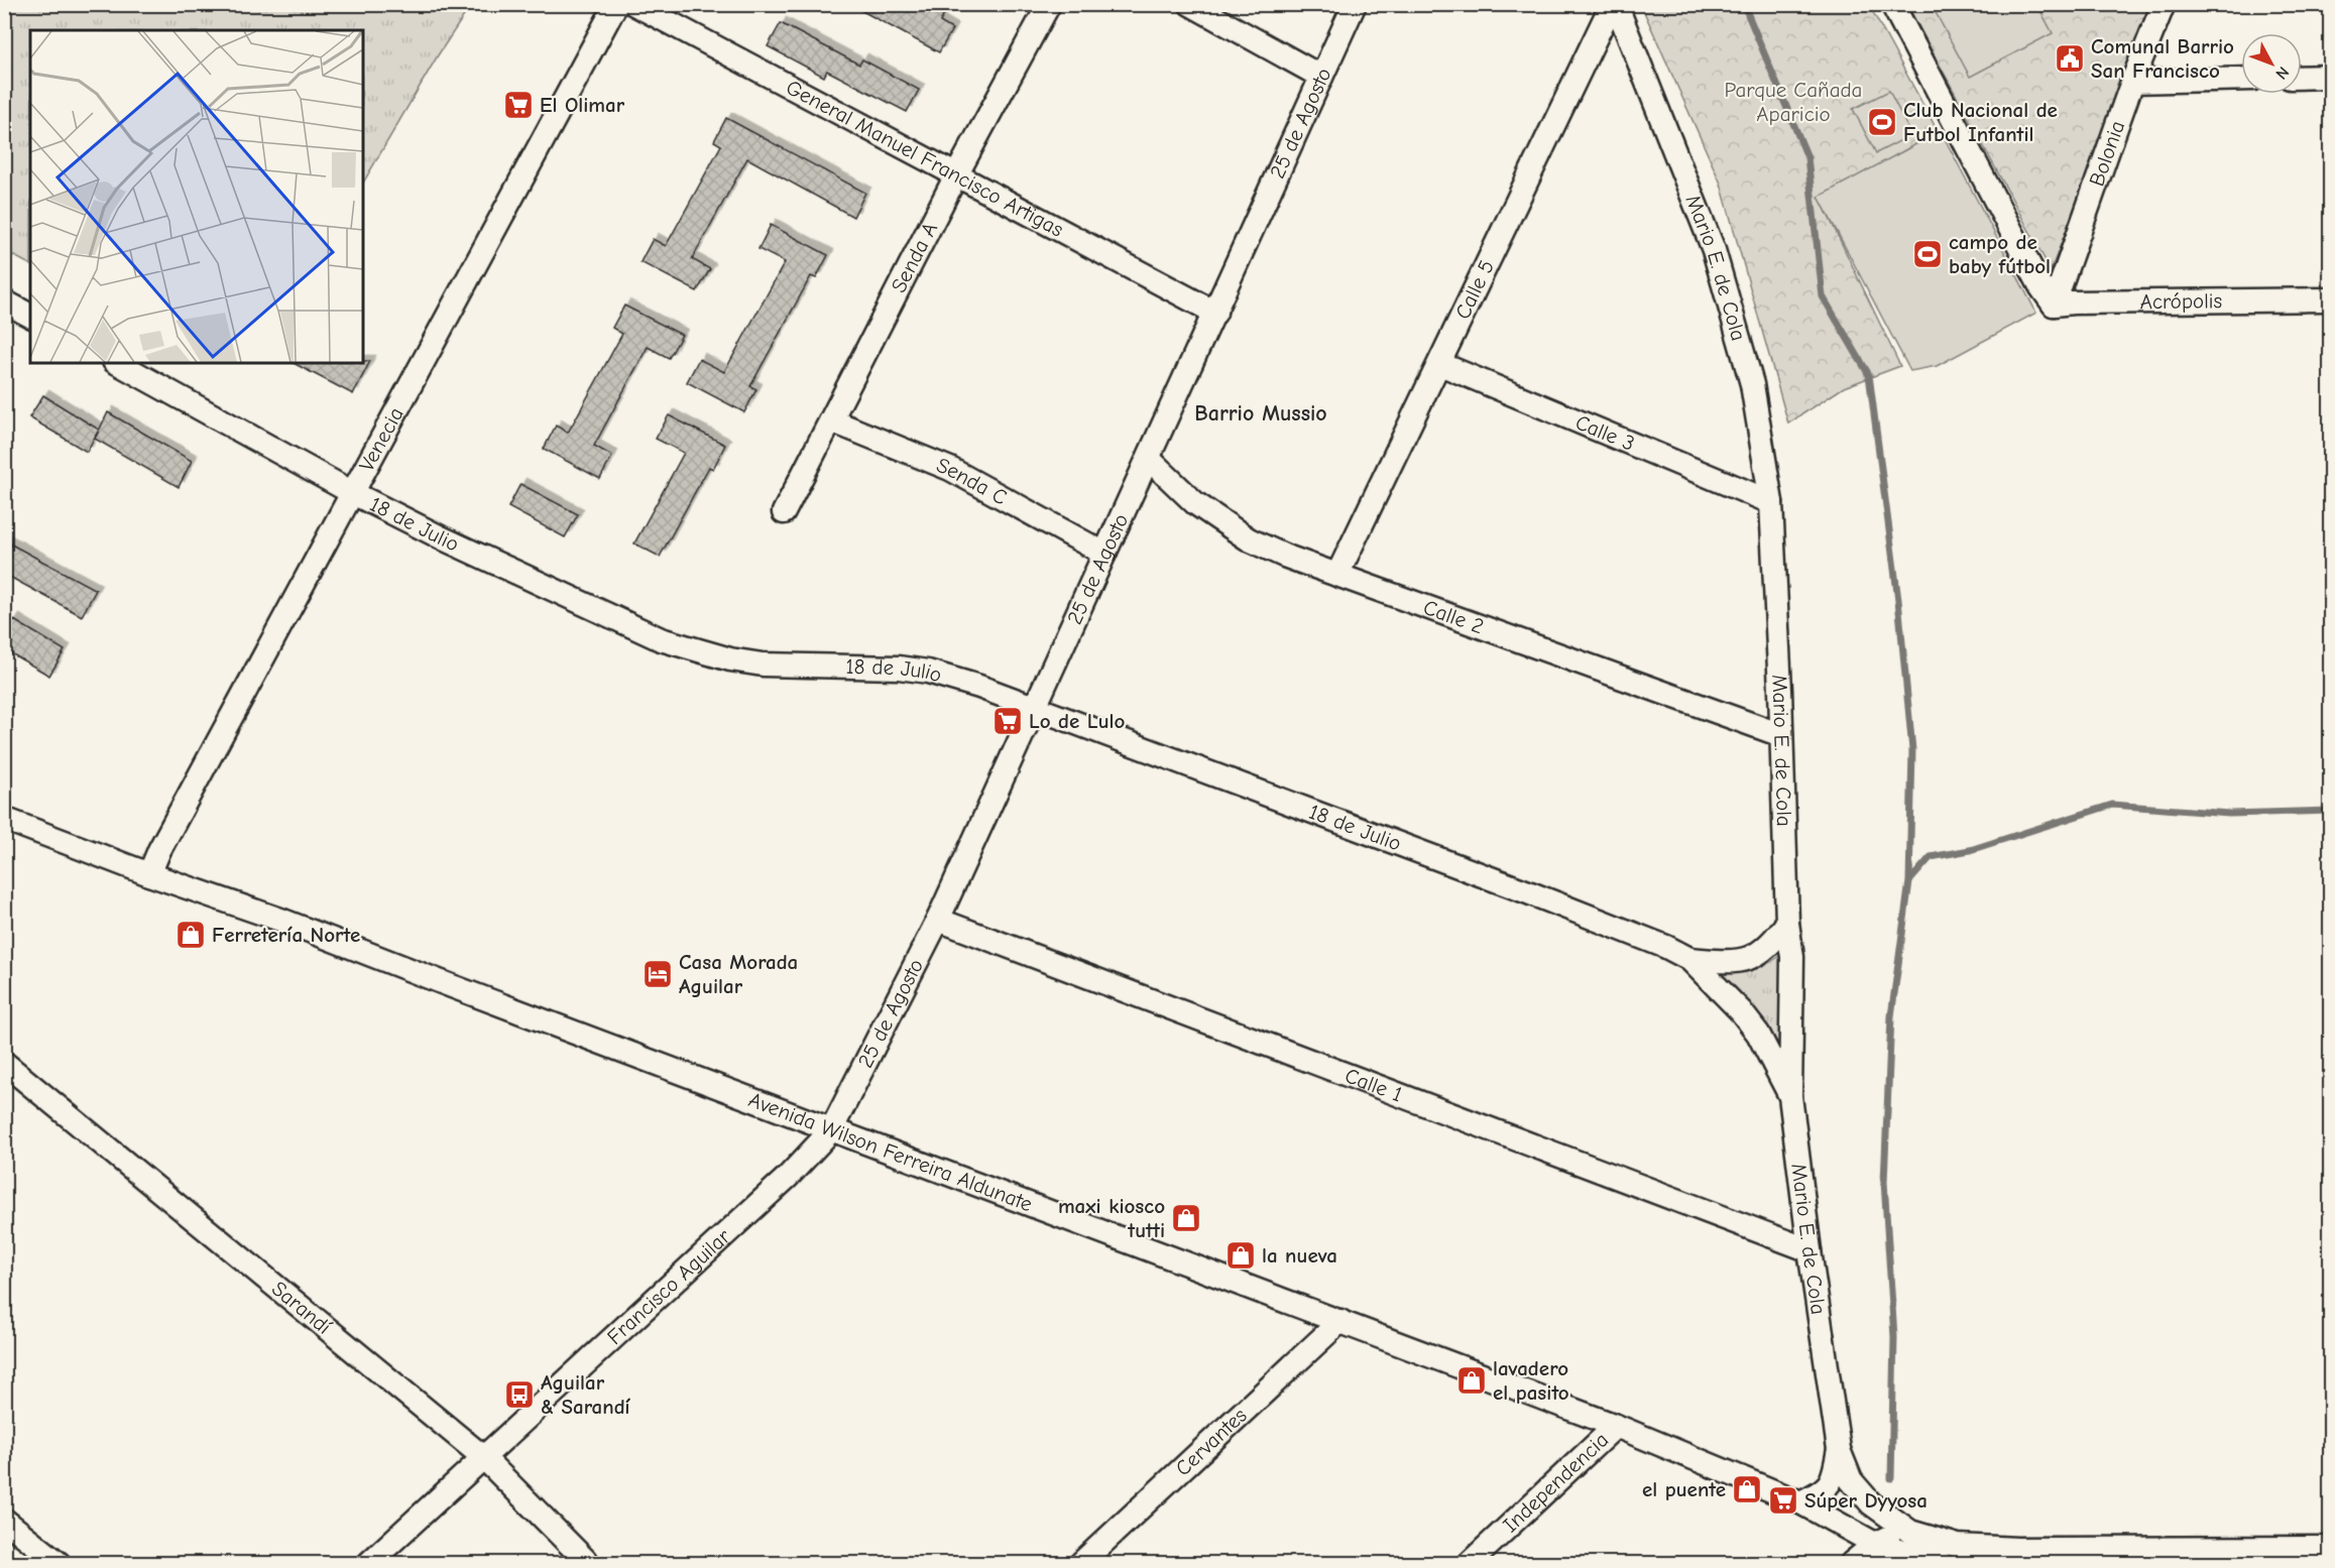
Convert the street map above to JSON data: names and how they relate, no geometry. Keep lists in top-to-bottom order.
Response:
{
  "streets": {
    "street": [
      "25 de Agosto",
      "Bolonia",
      "General Manuel Francisco Artigas",
      "Senda A",
      "Mario E. de Cola",
      "Calle 5",
      "Acrópolis",
      "Calle 3",
      "Venecia",
      "Senda C",
      "18 de Julio",
      "Calle 2",
      "Calle 1",
      "Avenida Wilson Ferreira Aldunate",
      "Francisco Aguilar",
      "Sarandí",
      "Cervantes",
      "Independencia"
    ]
  },
  "crossings": [
    ["25 de Agosto", "General Manuel Francisco Artigas"],
    ["25 de Agosto", "Senda C"],
    ["25 de Agosto", "18 de Julio"],
    ["25 de Agosto", "Calle 2"],
    ["25 de Agosto", "Calle 1"],
    ["25 de Agosto", "Avenida Wilson Ferreira Aldunate"],
    ["25 de Agosto", "Francisco Aguilar"],
    ["Bolonia", "Acrópolis"],
    ["General Manuel Francisco Artigas", "Senda A"],
    ["Senda A", "Senda C"],
    ["Mario E. de Cola", "Calle 5"],
    ["Mario E. de Cola", "Calle 3"],
    ["Mario E. de Cola", "18 de Julio"],
    ["Mario E. de Cola", "Calle 2"],
    ["Mario E. de Cola", "Calle 1"],
    ["Mario E. de Cola", "Avenida Wilson Ferreira Aldunate"],
    ["Calle 5", "Calle 3"],
    ["Calle 5", "Calle 2"],
    ["Venecia", "18 de Julio"],
    ["Venecia", "Avenida Wilson Ferreira Aldunate"],
    ["Avenida Wilson Ferreira Aldunate", "Francisco Aguilar"],
    ["Avenida Wilson Ferreira Aldunate", "Cervantes"],
    ["Avenida Wilson Ferreira Aldunate", "Independencia"],
    ["Francisco Aguilar", "Sarandí"]
  ],
  "districts": ["Barrio Mussio"],
  "parks": ["Parque Cañada Aparicio"],
  "places": {
    "public building": ["Comunal Barrio San Francisco"],
    "supermarket": ["El Olimar", "Lo de Lulo", "Súper Dyyosa"],
    "sports": ["Club Nacional de Futbol Infantil", "campo de baby fútbol"],
    "shop": [
      "Ferretería Norte",
      "maxi kiosco tutti",
      "la nueva",
      "lavadero el pasito",
      "el puente"
    ],
    "hotel": ["Casa Morada Aguilar"],
    "bus stop": ["Aguilar & Sarandí"]
  },
  "north": "bottom right"
}
